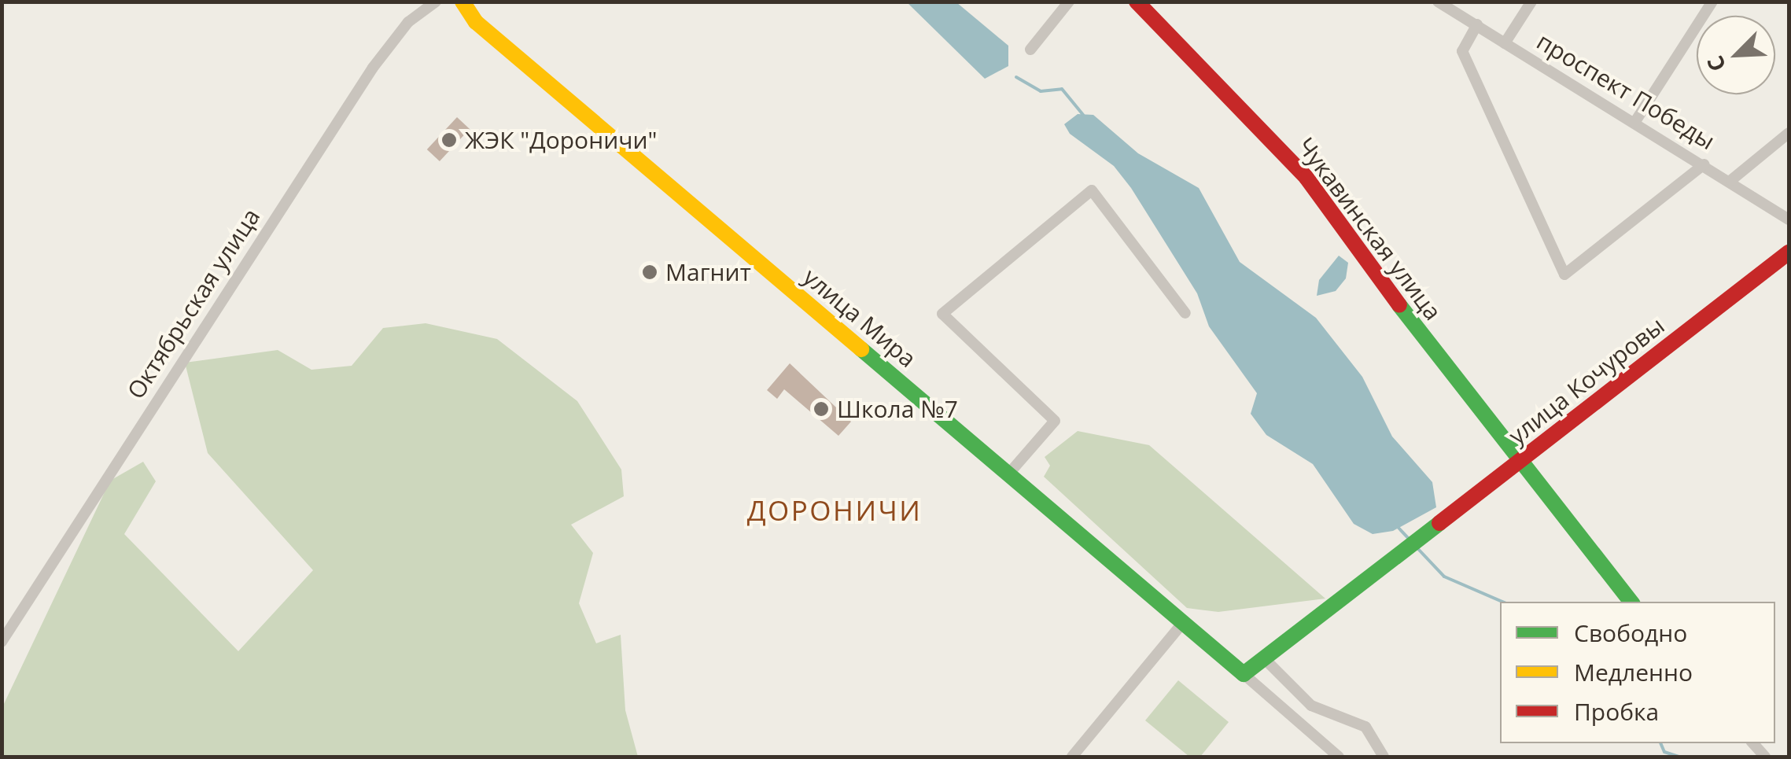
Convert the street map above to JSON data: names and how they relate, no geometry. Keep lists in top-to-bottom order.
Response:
{
  "streets": {
    "street": [
      "проспект Победы",
      "Чукавинская улица",
      "Октябрьская улица",
      "улица Мира",
      "улица Кочуровы"
    ]
  },
  "crossings": [
    ["Чукавинская улица", "улица Кочуровы"]
  ],
  "districts": ["ДОРОНИЧИ"],
  "places": ["ЖЭК \"Дороничи\"", "Магнит", "Школа №7"],
  "legend": ["Свободно", "Медленно", "Пробка"],
  "north": "bottom left"
}
